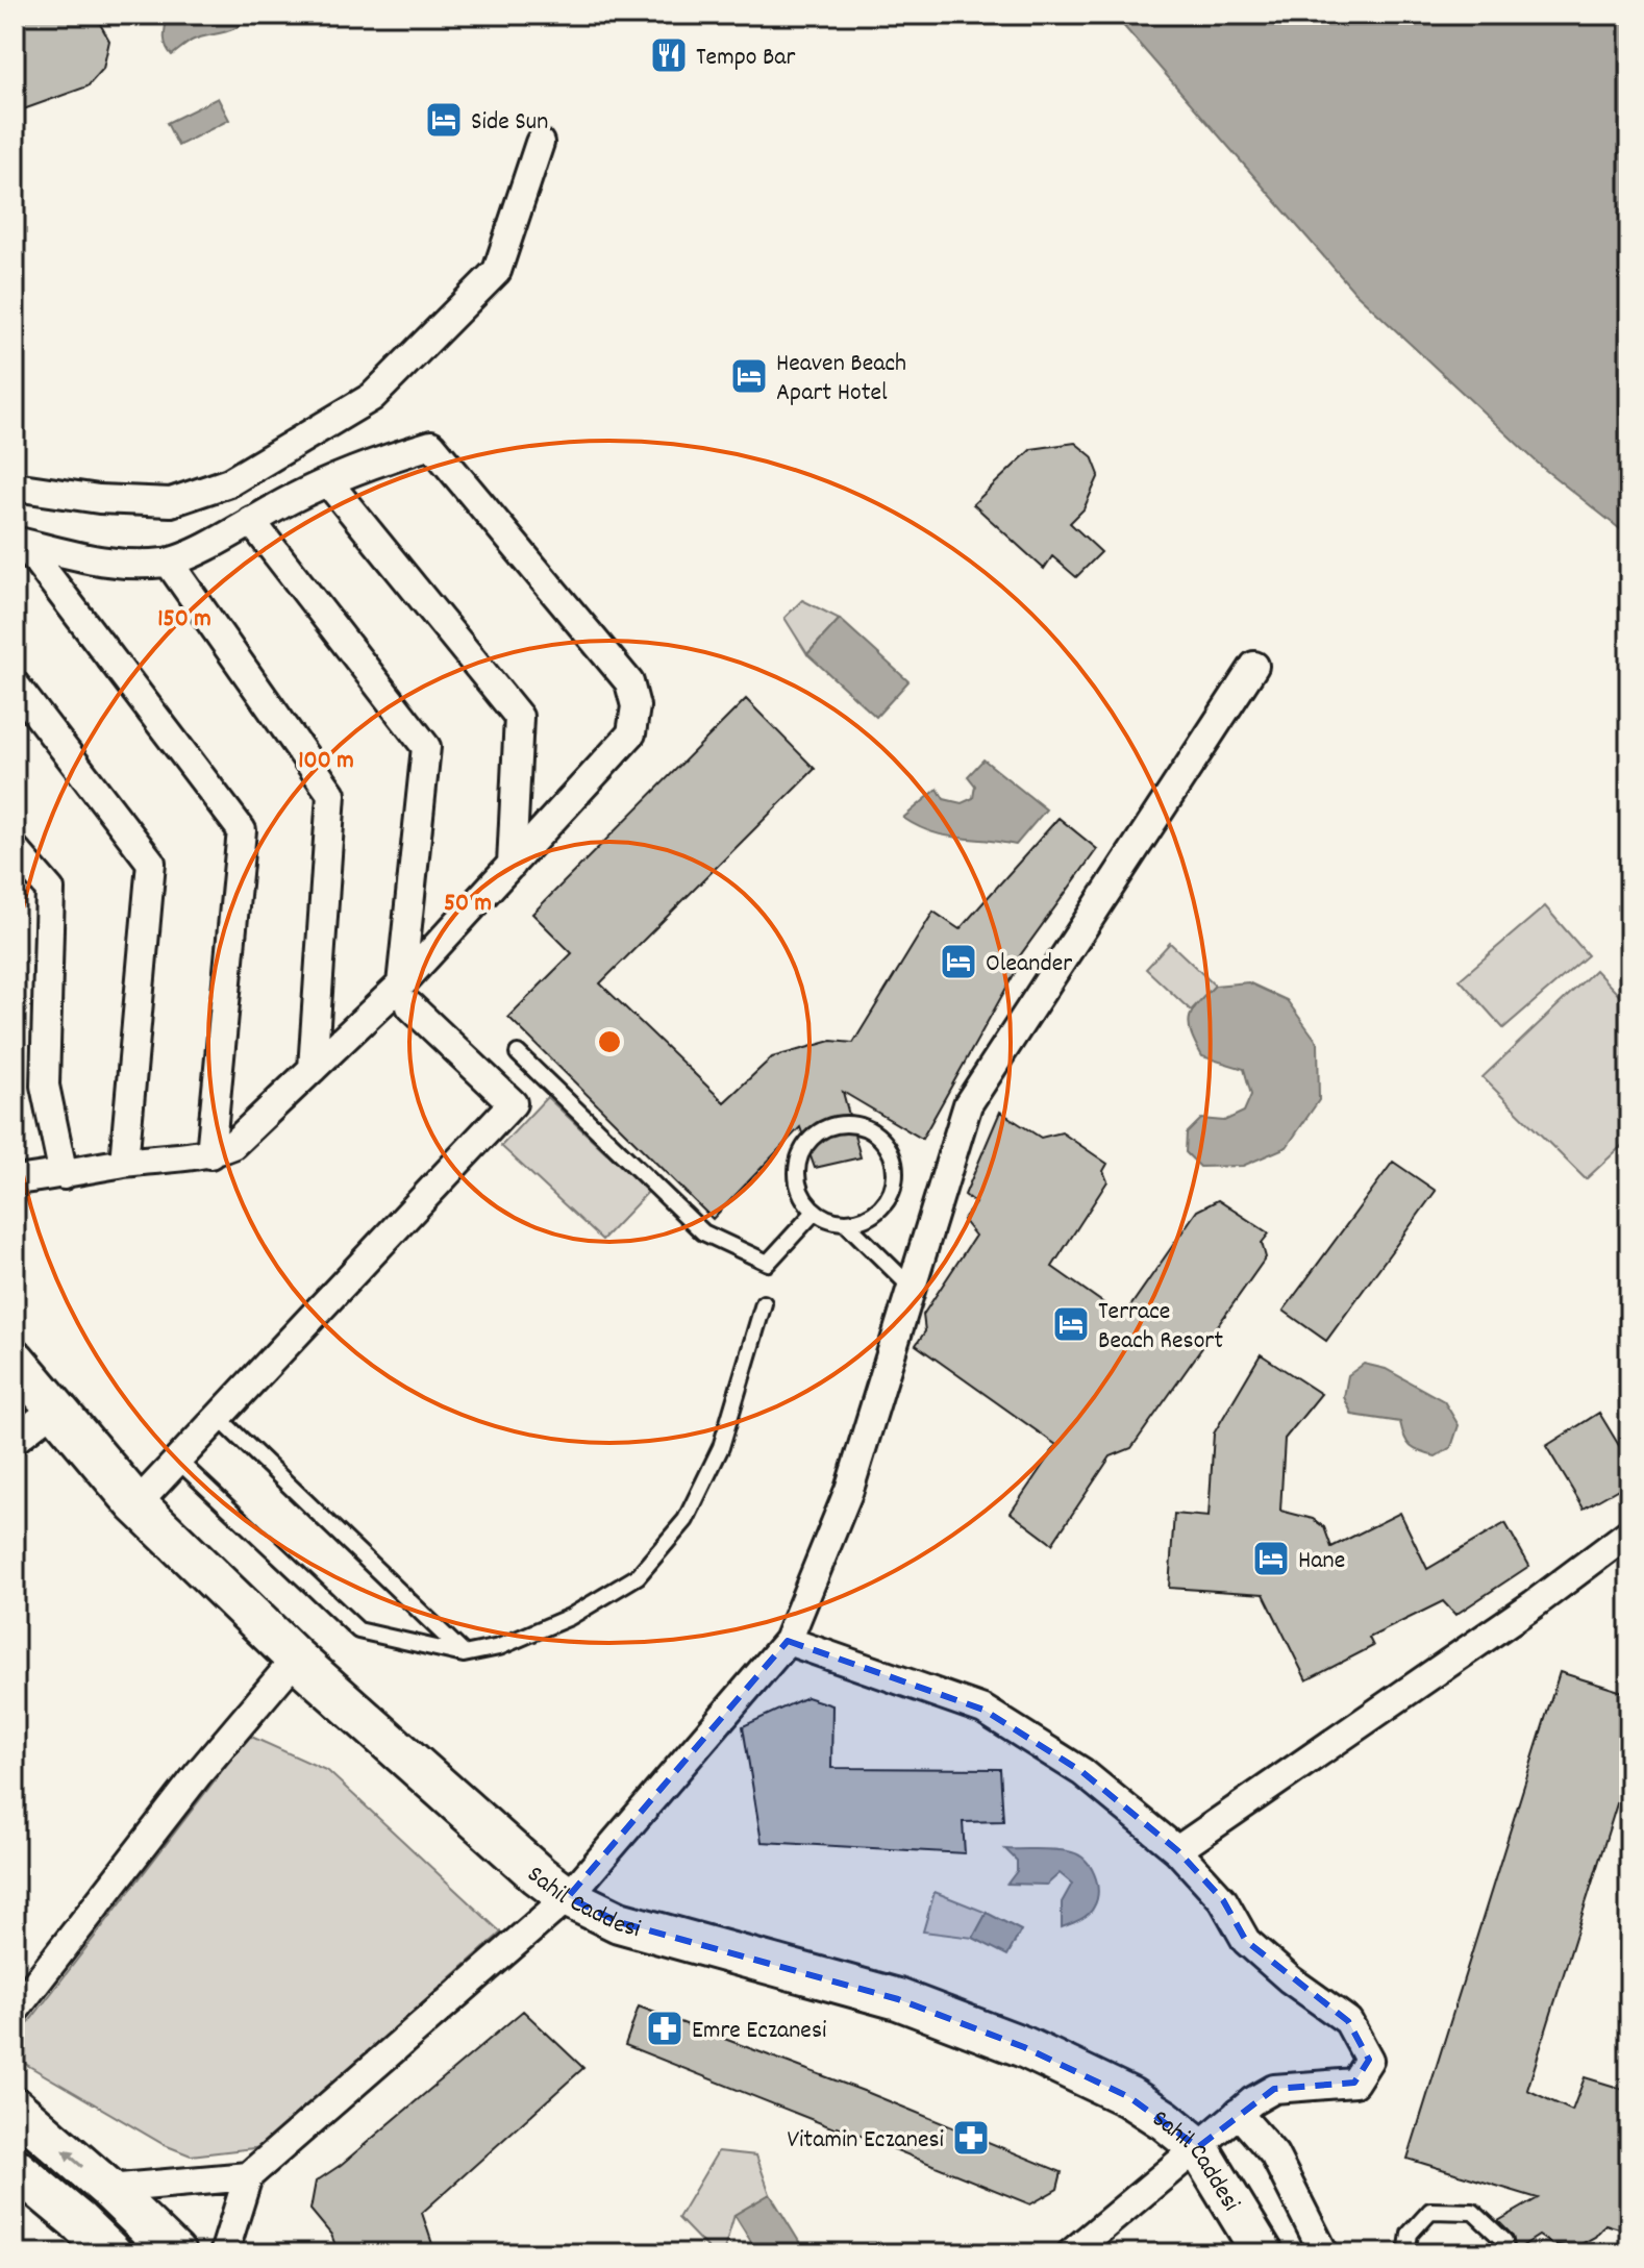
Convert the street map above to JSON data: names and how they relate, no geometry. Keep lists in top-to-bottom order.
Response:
{
  "streets": {
    "main road": ["Sahil Caddesi"]
  },
  "places": {
    "restaurant": ["Tempo Bar"],
    "hotel": [
      "Side Sun",
      "Heaven Beach Apart Hotel",
      "Oleander",
      "Terrace Beach Resort",
      "Hane"
    ],
    "pharmacy": ["Emre Eczanesi", "Vitamin Eczanesi"]
  },
  "rings": ["150 m", "100 m", "50 m"]
}
